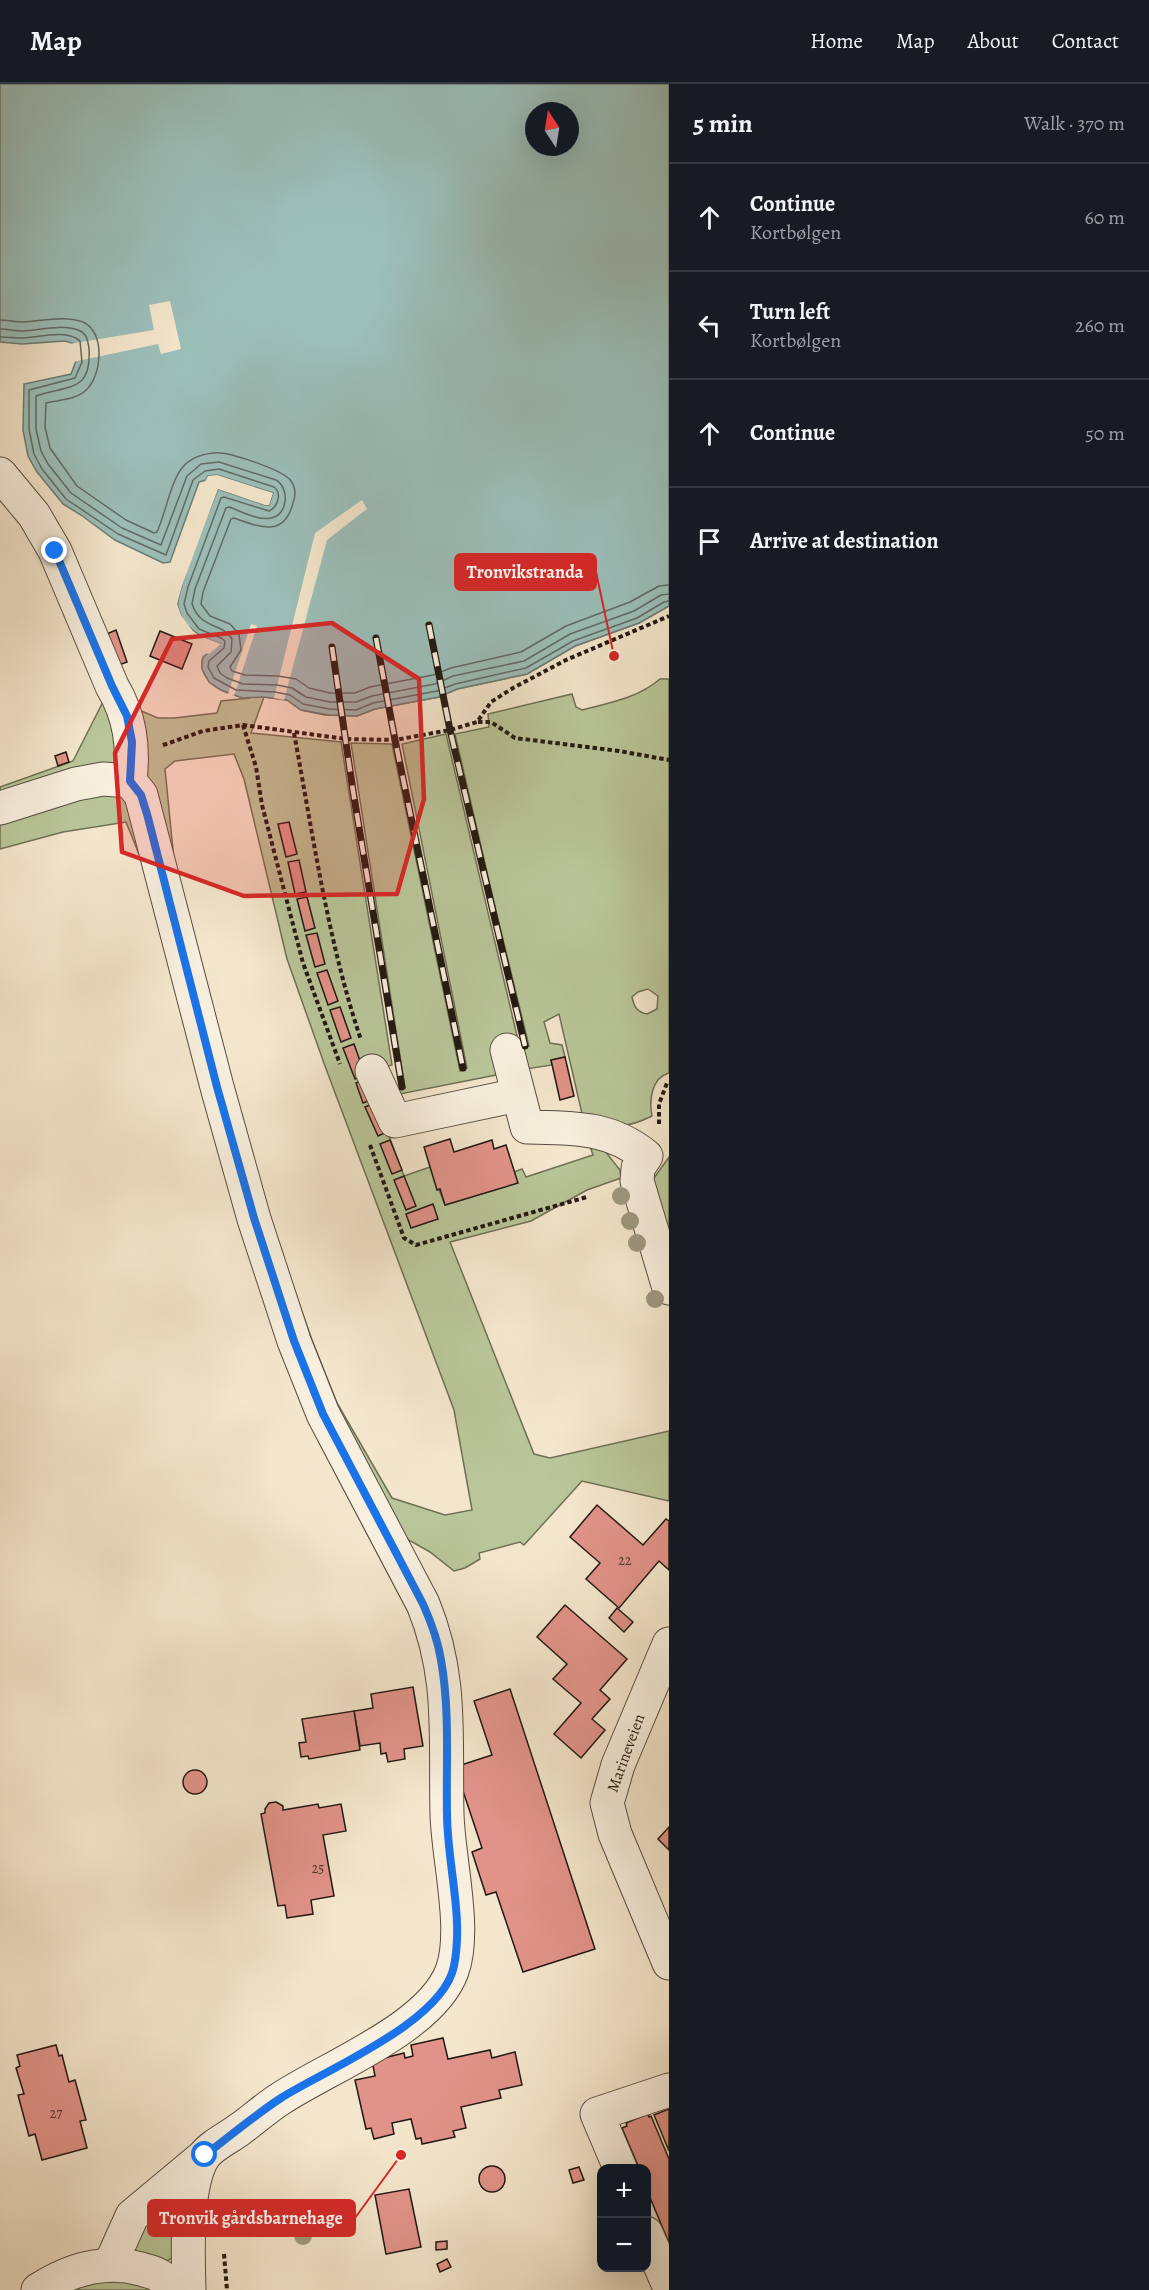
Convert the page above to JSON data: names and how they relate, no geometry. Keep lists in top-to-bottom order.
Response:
{
  "streets": {
    "street": ["Marineveien"]
  },
  "places": ["Tronvikstranda", "Tronvik gårdsbarnehage"],
  "house_numbers": ["22", "25", "27"],
  "north": "top",
  "page": {
    "header": "Map",
    "nav": [
      "Home",
      "Map",
      "About",
      "Contact"
    ],
    "heading": ["5 min", "Walk · 370 m"],
    "list": [
      ["Continue", "Kortbølgen", "60 m"],
      ["Turn left", "Kortbølgen", "260 m"],
      ["Continue", "50 m"],
      "Arrive at destination"
    ],
    "map_buttons": ["+", "−"]
  }
}
